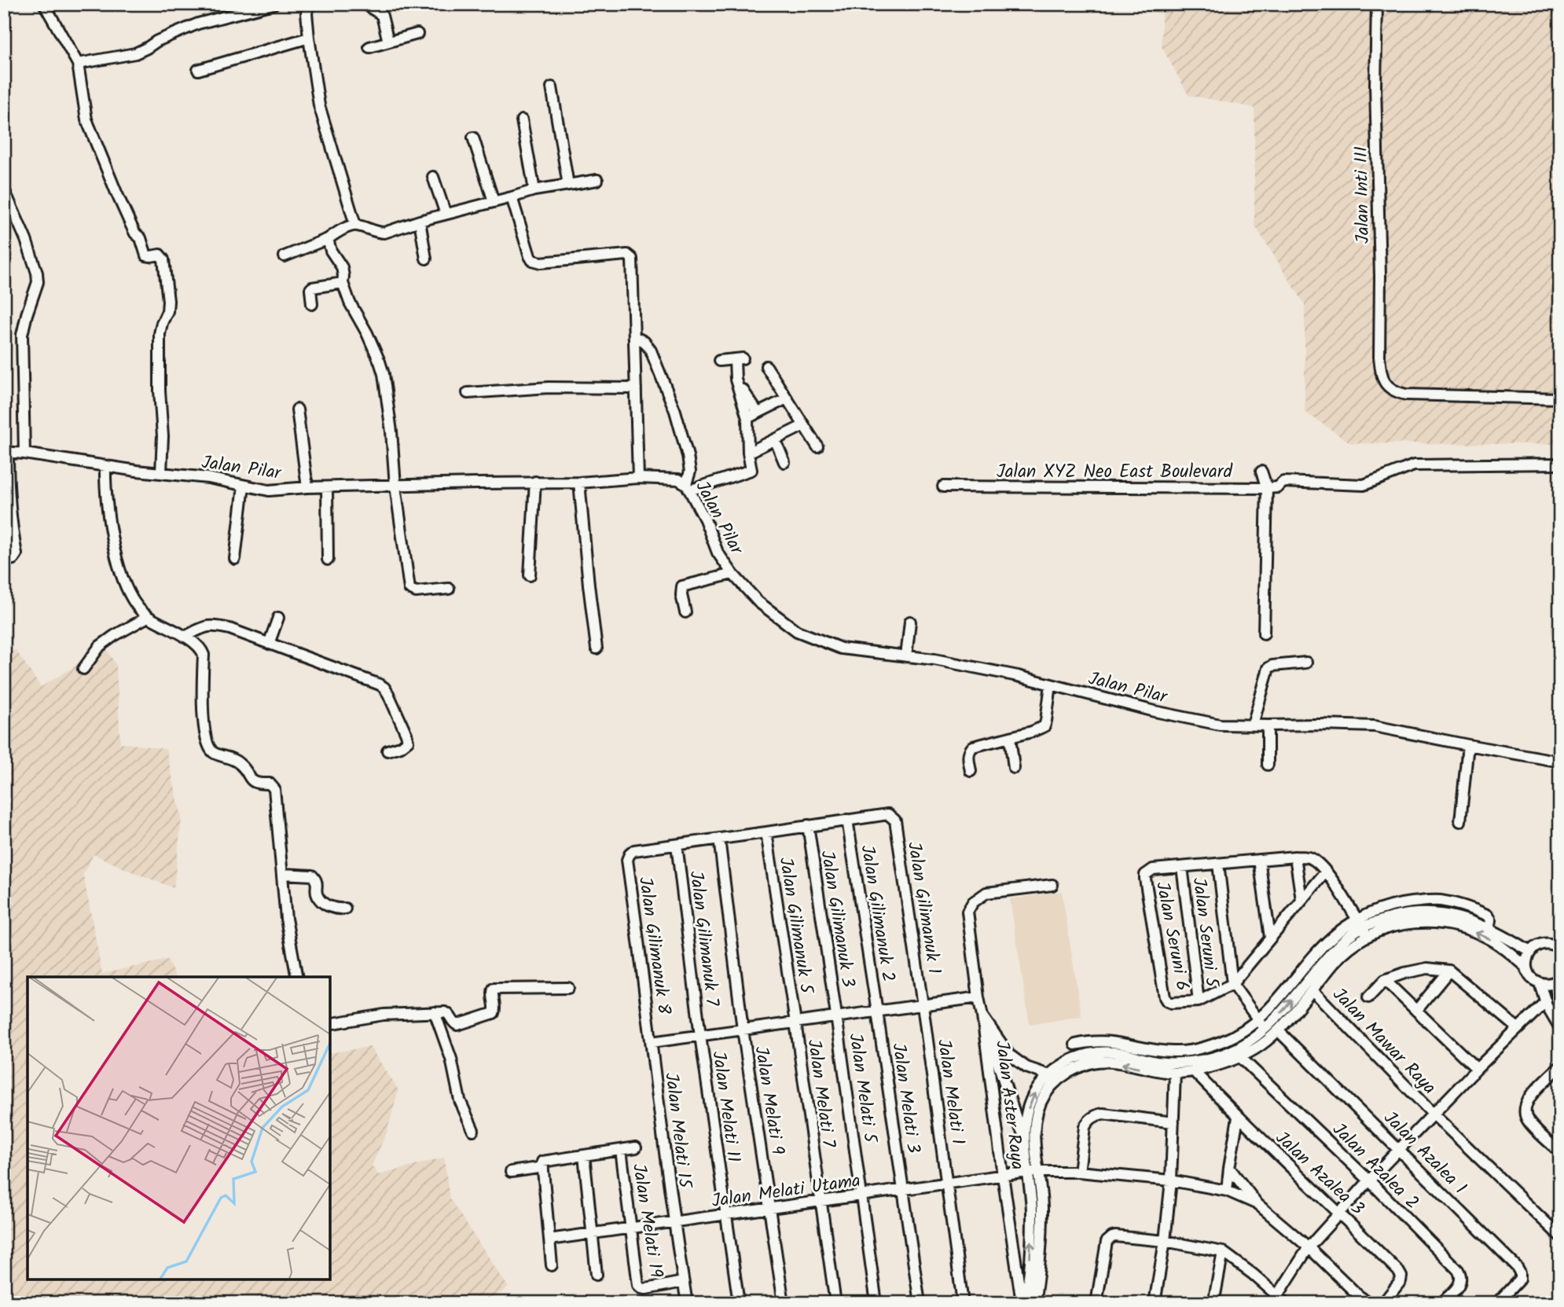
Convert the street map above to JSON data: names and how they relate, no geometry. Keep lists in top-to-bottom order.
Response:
{
  "streets": {
    "street": [
      "Jalan Inti III",
      "Jalan Pilar",
      "Jalan XYZ Neo East Boulevard",
      "Jalan Gilimanuk 1",
      "Jalan Gilimanuk 2",
      "Jalan Gilimanuk 3",
      "Jalan Gilimanuk 5",
      "Jalan Seruni 5",
      "Jalan Seruni 6",
      "Jalan Gilimanuk 7",
      "Jalan Gilimanuk 8",
      "Jalan Mawar Raya",
      "Jalan Melati 5",
      "Jalan Melati 1",
      "Jalan Melati 7",
      "Jalan Melati 3",
      "Jalan Melati 9",
      "Jalan Aster Raya",
      "Jalan Melati 11",
      "Jalan Melati 15",
      "Jalan Azalea 1",
      "Jalan Azalea 2",
      "Jalan Azalea 3",
      "Jalan Melati Utama",
      "Jalan Melati 19"
    ]
  },
  "crossings": [
    ["Jalan Gilimanuk 1", "Jalan Gilimanuk 2"],
    ["Jalan Gilimanuk 1", "Jalan Melati 1"],
    ["Jalan Gilimanuk 2", "Jalan Melati 3"],
    ["Jalan Gilimanuk 3", "Jalan Melati 5"],
    ["Jalan Gilimanuk 5", "Jalan Melati 7"],
    ["Jalan Seruni 5", "Jalan Seruni 6"],
    ["Jalan Gilimanuk 7", "Jalan Gilimanuk 8"],
    ["Jalan Gilimanuk 7", "Jalan Melati 11"],
    ["Jalan Gilimanuk 8", "Jalan Melati 15"],
    ["Jalan Melati 5", "Jalan Melati Utama"],
    ["Jalan Melati 1", "Jalan Melati Utama"],
    ["Jalan Melati 7", "Jalan Melati Utama"],
    ["Jalan Melati 3", "Jalan Melati Utama"],
    ["Jalan Melati 9", "Jalan Melati Utama"],
    ["Jalan Aster Raya", "Jalan Melati Utama"],
    ["Jalan Melati 11", "Jalan Melati Utama"],
    ["Jalan Melati 15", "Jalan Melati Utama"],
    ["Jalan Melati 15", "Jalan Melati 19"],
    ["Jalan Melati Utama", "Jalan Melati 19"]
  ]
}
